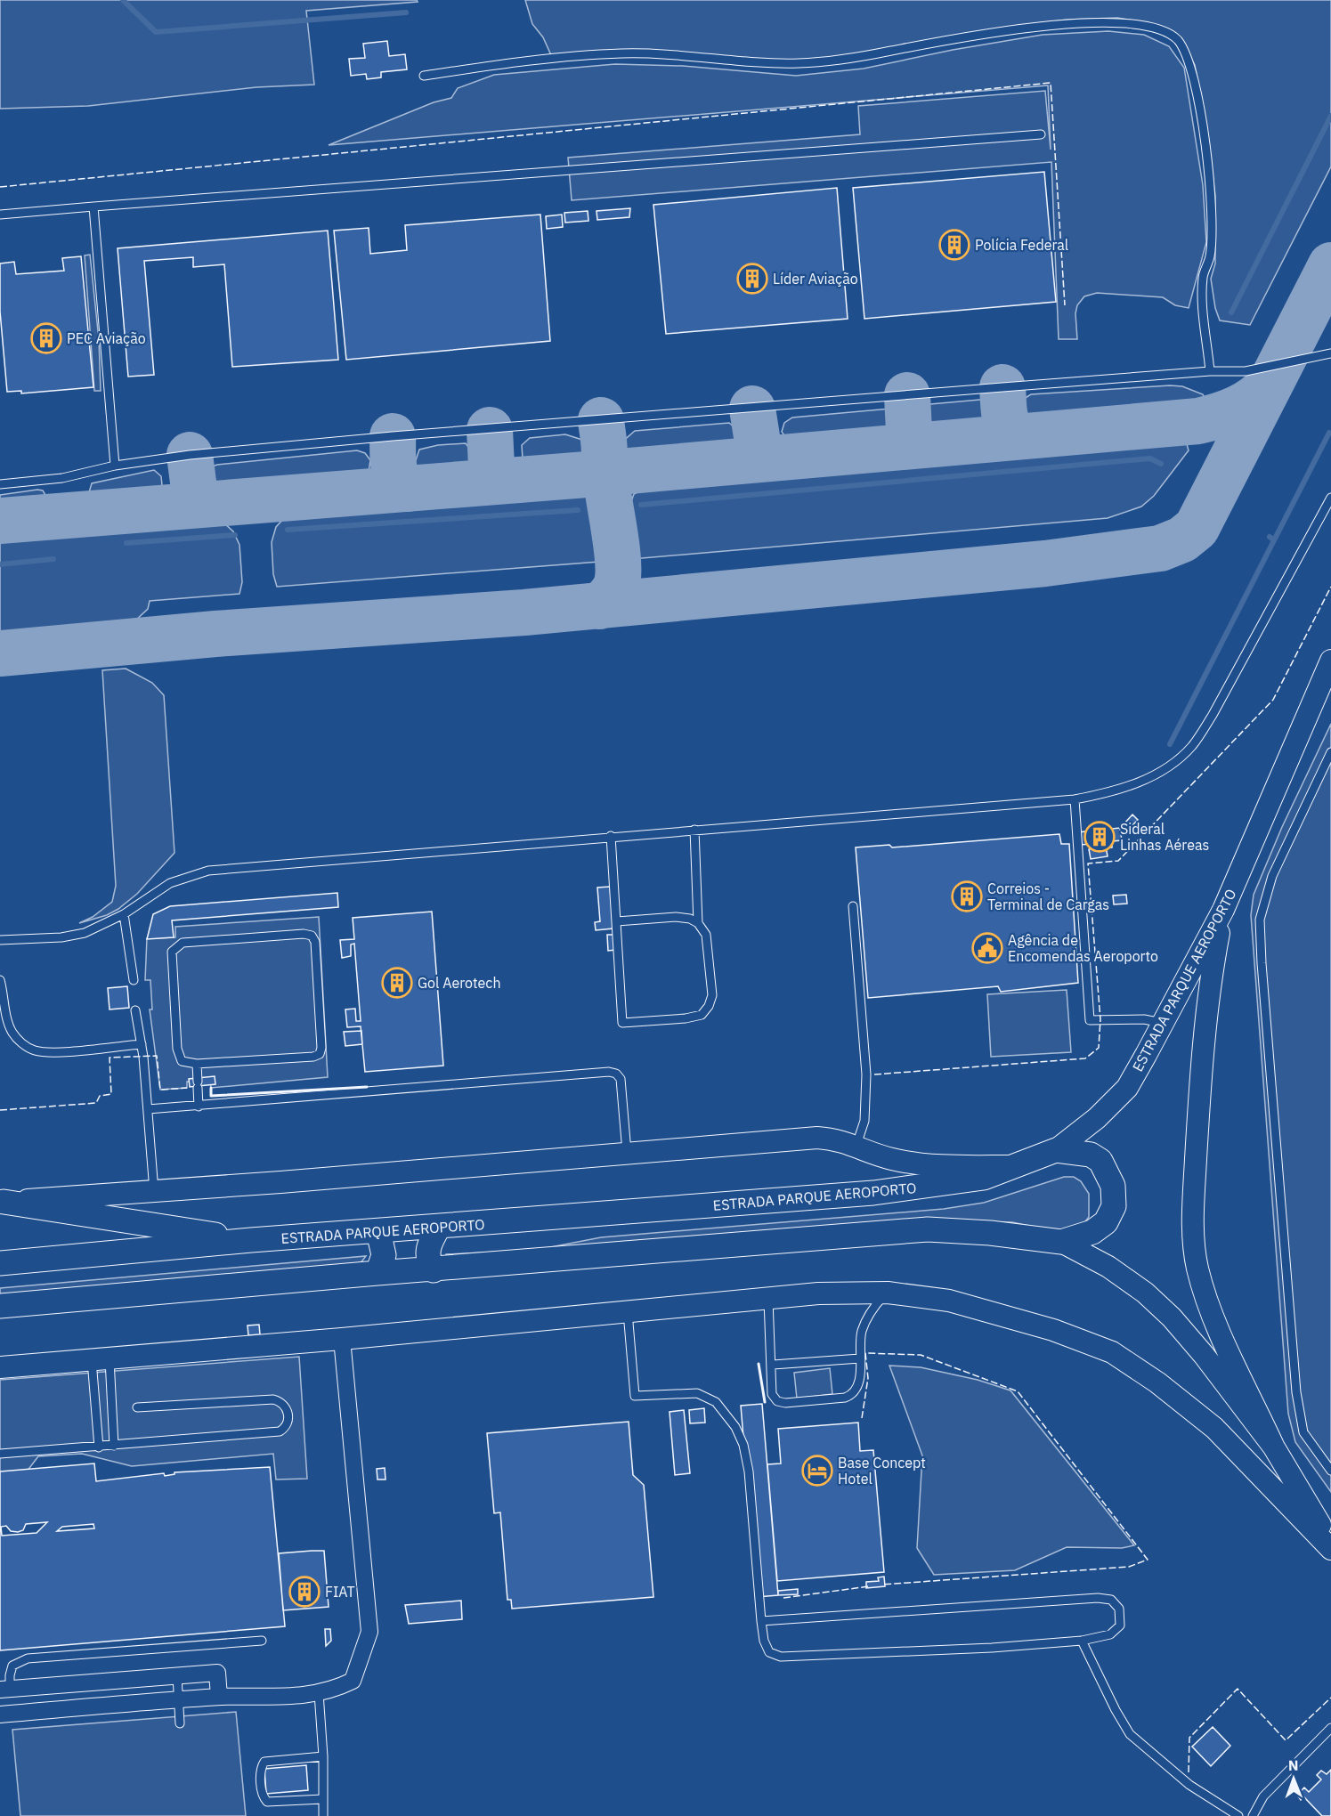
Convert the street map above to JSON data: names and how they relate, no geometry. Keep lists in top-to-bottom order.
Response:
{
  "streets": {
    "main road": ["ESTRADA PARQUE AEROPORTO"]
  },
  "places": {
    "building": [
      "Polícia Federal",
      "Líder Aviação",
      "PEC Aviação",
      "Sideral Linhas Aéreas",
      "Correios - Terminal de Cargas",
      "Gol Aerotech",
      "FIAT"
    ],
    "public building": ["Agência de Encomendas Aeroporto"],
    "hotel": ["Base Concept Hotel"]
  },
  "north": "top"
}
